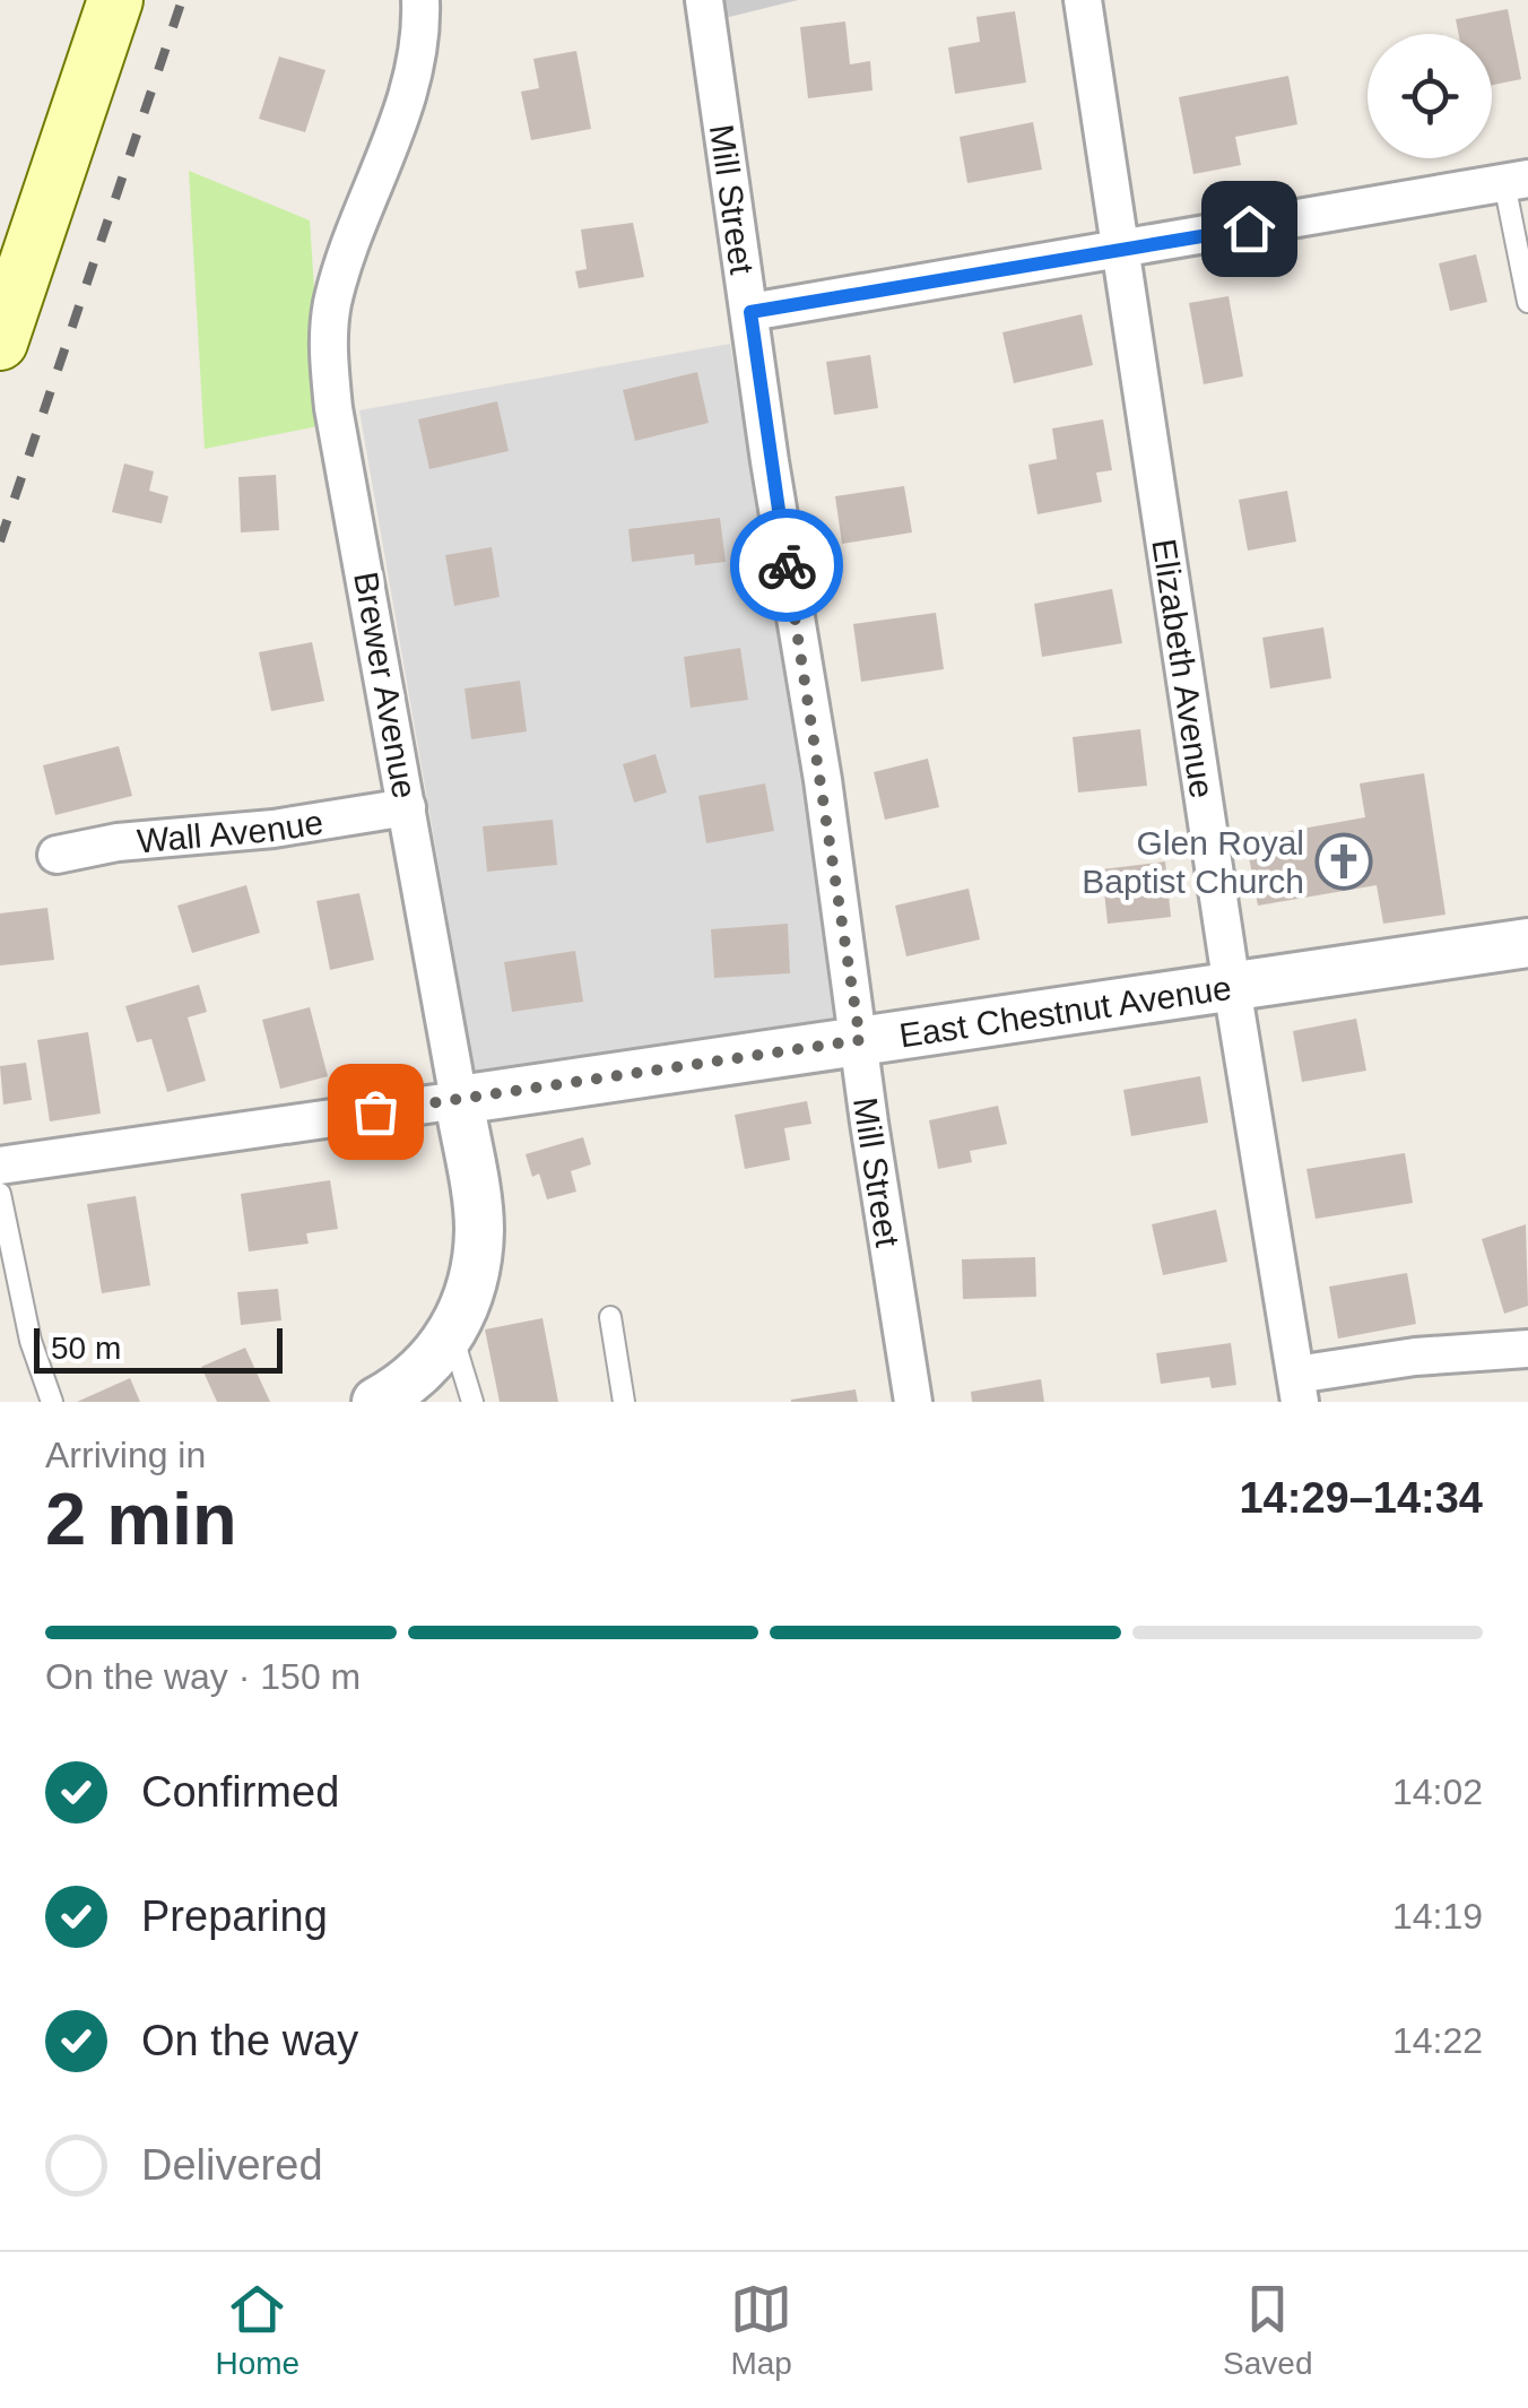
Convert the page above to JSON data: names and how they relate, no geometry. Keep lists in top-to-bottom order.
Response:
{
  "streets": {
    "street": [
      "Mill Street",
      "Elizabeth Avenue",
      "Brewer Avenue",
      "Wall Avenue",
      "East Chestnut Avenue"
    ]
  },
  "crossings": [
    ["Mill Street", "East Chestnut Avenue"],
    ["Elizabeth Avenue", "East Chestnut Avenue"],
    ["Brewer Avenue", "Wall Avenue"],
    ["Brewer Avenue", "East Chestnut Avenue"]
  ],
  "places": {
    "church": ["Glen Royal Baptist Church"]
  },
  "scale_bar": "50 m",
  "page": {
    "scale": "50 m",
    "heading": ["2 min", "Arriving in", "14:29–14:34"],
    "bar": "On the way · 150 m",
    "list": [
      ["Confirmed", "14:02"],
      ["Preparing", "14:19"],
      ["On the way", "14:22"],
      "Delivered"
    ],
    "tabs": ["Home", "Map", "Saved"]
  }
}
